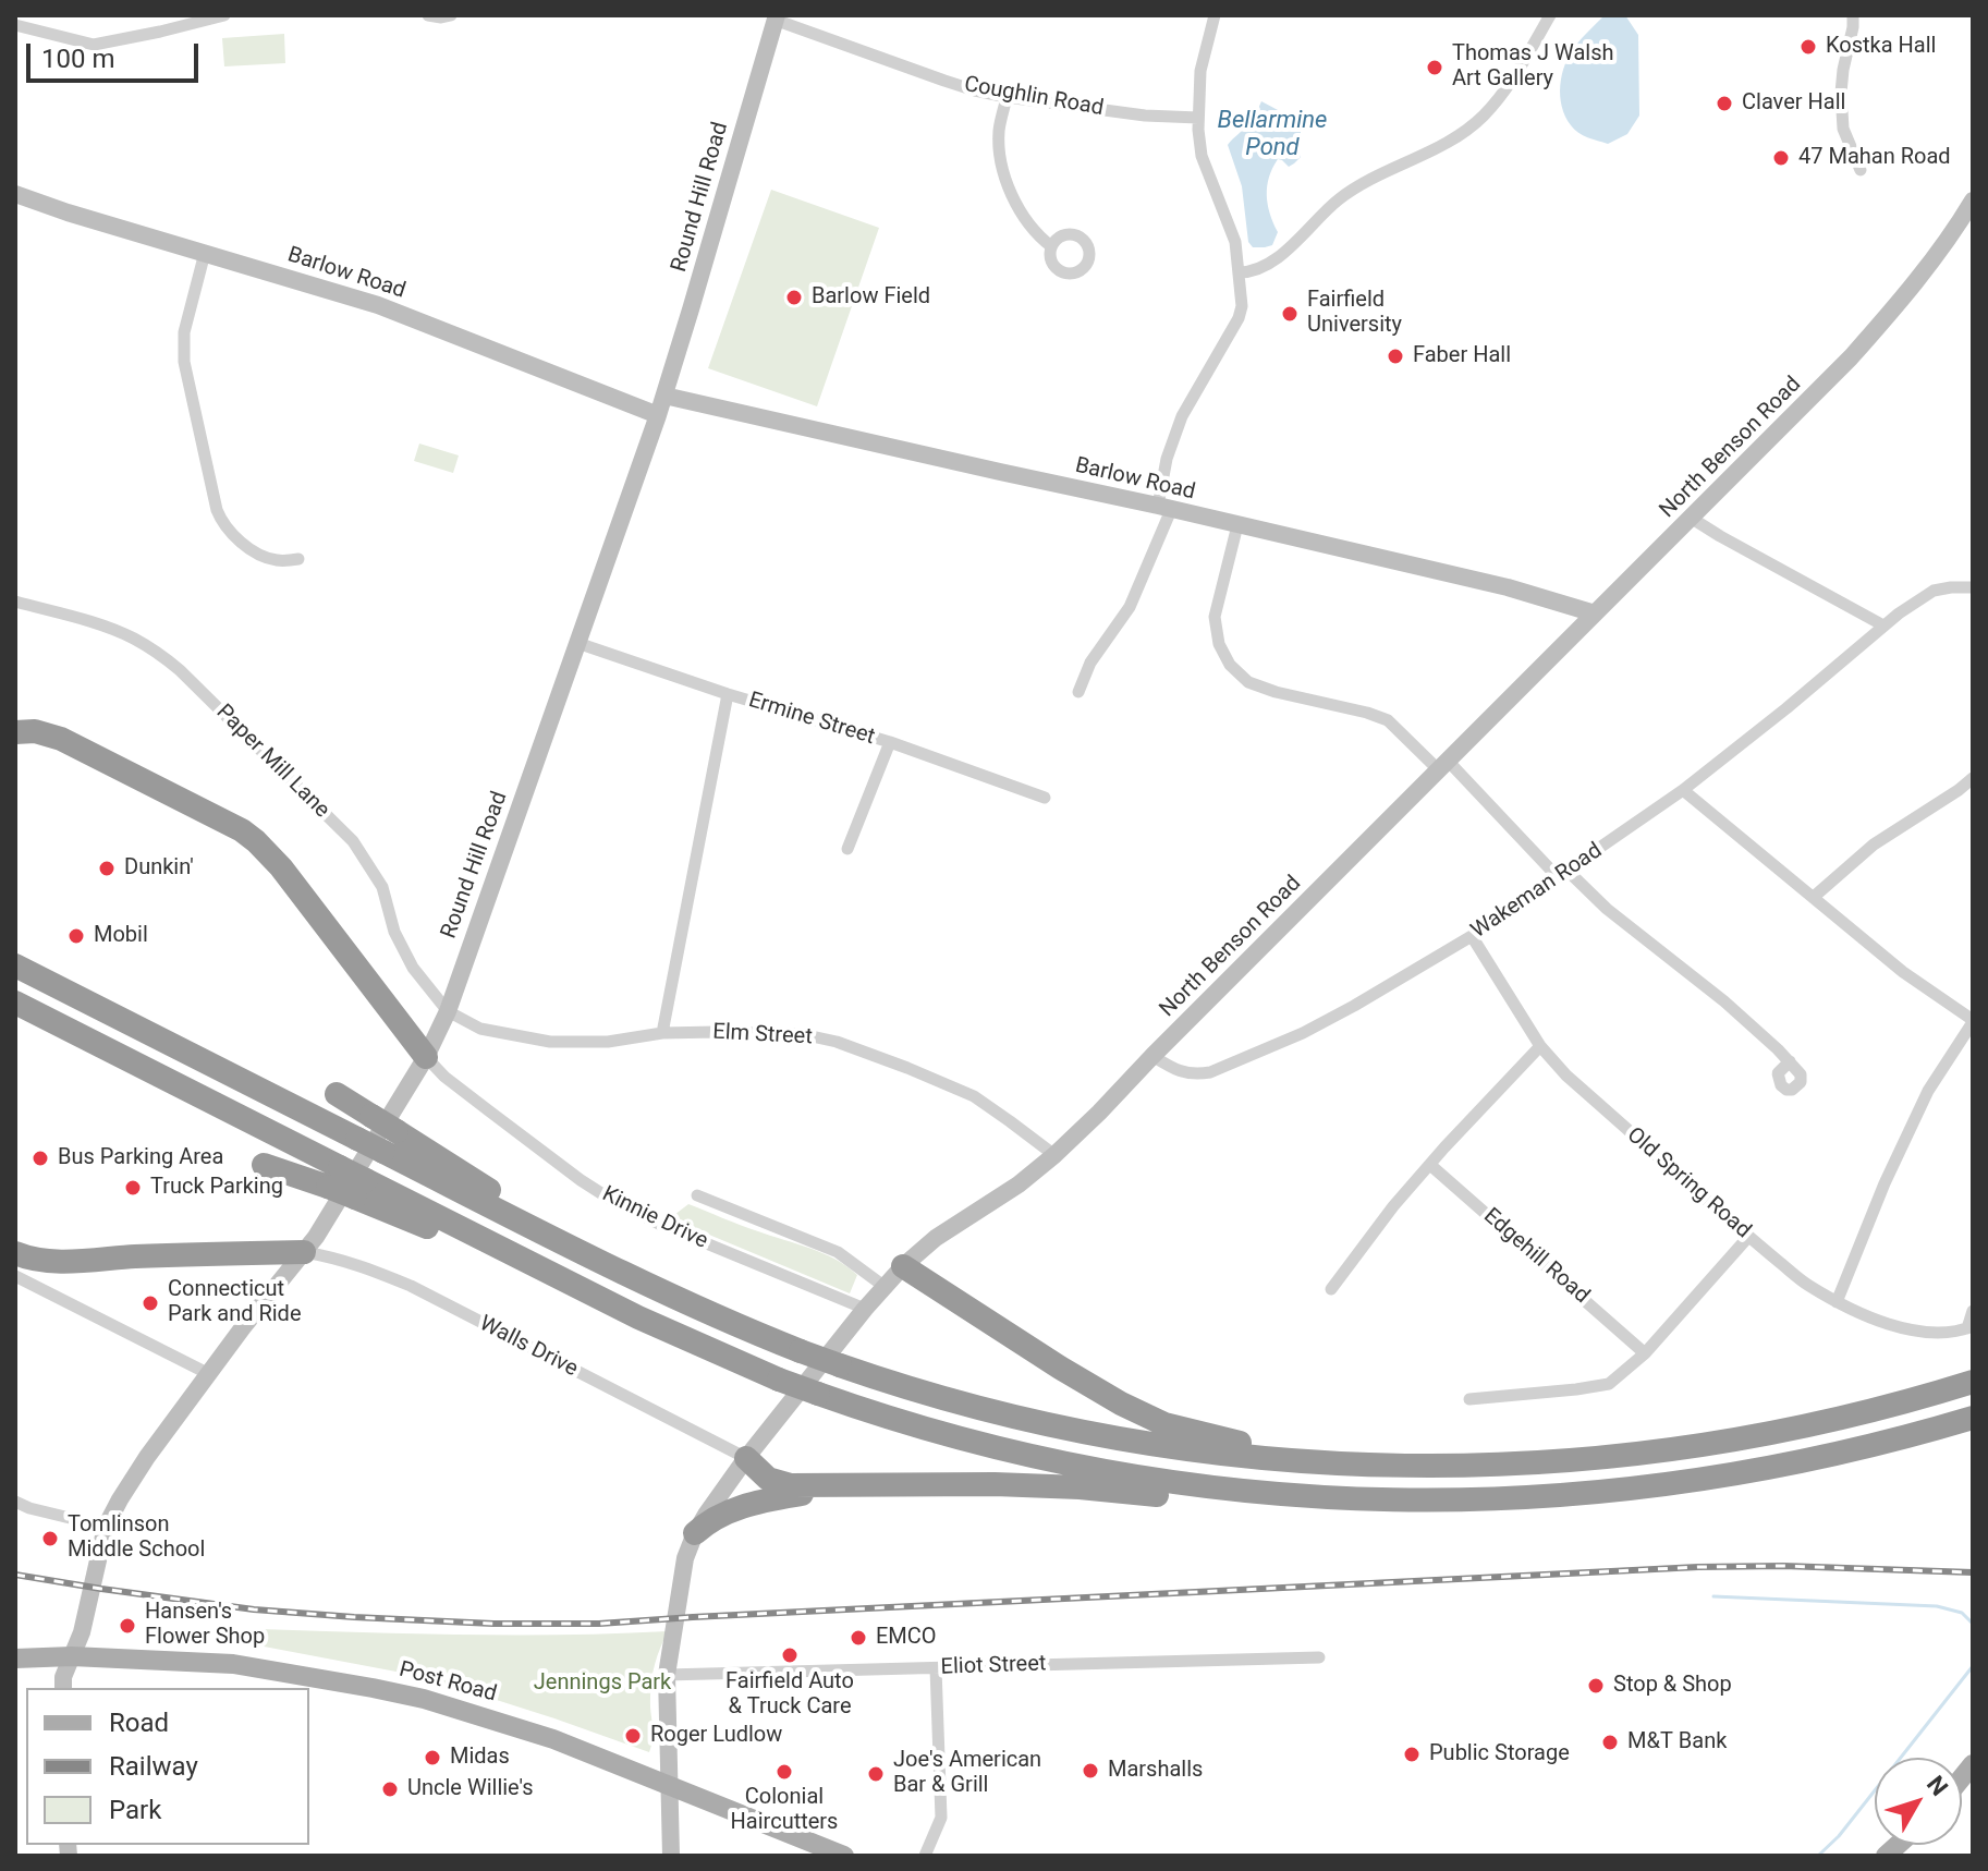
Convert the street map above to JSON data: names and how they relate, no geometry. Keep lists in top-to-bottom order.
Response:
{
  "streets": {
    "main road": [
      "Round Hill Road",
      "Barlow Road",
      "North Benson Road",
      "Post Road"
    ],
    "street": [
      "Coughlin Road",
      "Ermine Street",
      "Paper Mill Lane",
      "Wakeman Road",
      "Elm Street",
      "Old Spring Road",
      "Kinnie Drive",
      "Edgehill Road",
      "Walls Drive",
      "Eliot Street"
    ]
  },
  "crossings": [
    ["Coughlin Road", "Round Hill Road"],
    ["Round Hill Road", "Barlow Road"],
    ["Round Hill Road", "Ermine Street"],
    ["Round Hill Road", "Paper Mill Lane"],
    ["Round Hill Road", "Elm Street"],
    ["Round Hill Road", "Kinnie Drive"],
    ["Round Hill Road", "Walls Drive"],
    ["Round Hill Road", "Post Road"],
    ["Barlow Road", "North Benson Road"],
    ["North Benson Road", "Wakeman Road"],
    ["North Benson Road", "Elm Street"],
    ["North Benson Road", "Kinnie Drive"],
    ["North Benson Road", "Walls Drive"],
    ["North Benson Road", "Eliot Street"],
    ["North Benson Road", "Post Road"],
    ["Paper Mill Lane", "Elm Street"],
    ["Wakeman Road", "Old Spring Road"]
  ],
  "water": ["Bellarmine Pond"],
  "parks": ["Jennings Park"],
  "places": [
    "Kostka Hall",
    "Thomas J Walsh Art Gallery",
    "Claver Hall",
    "47 Mahan Road",
    "Barlow Field",
    "Fairfield University",
    "Faber Hall",
    "Dunkin'",
    "Mobil",
    "Bus Parking Area",
    "Truck Parking",
    "Connecticut Park and Ride",
    "Tomlinson Middle School",
    "Hansen's Flower Shop",
    "EMCO",
    "Fairfield Auto & Truck Care",
    "Stop & Shop",
    "Roger Ludlow",
    "M&T Bank",
    "Public Storage",
    "Midas",
    "Marshalls",
    "Colonial Haircutters",
    "Joe's American Bar & Grill",
    "Uncle Willie's"
  ],
  "legend": ["Road", "Railway", "Park"],
  "scale_bar": "100 m",
  "north": "top right"
}
